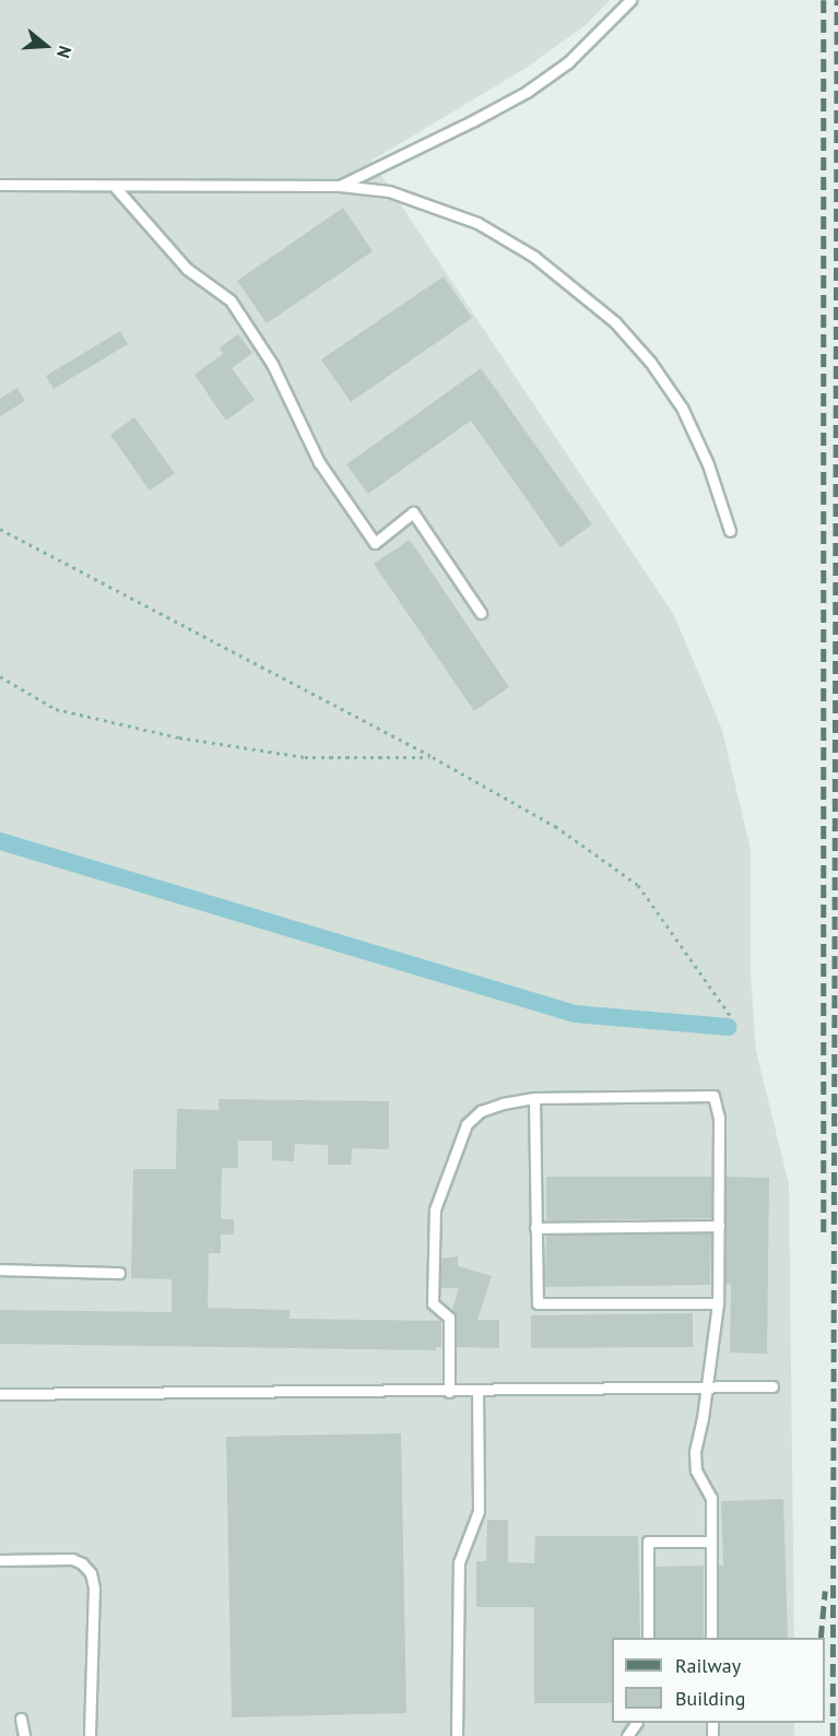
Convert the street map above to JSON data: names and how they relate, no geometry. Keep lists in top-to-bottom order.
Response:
{
  "legend": ["Railway", "Building"],
  "north": "right"
}
